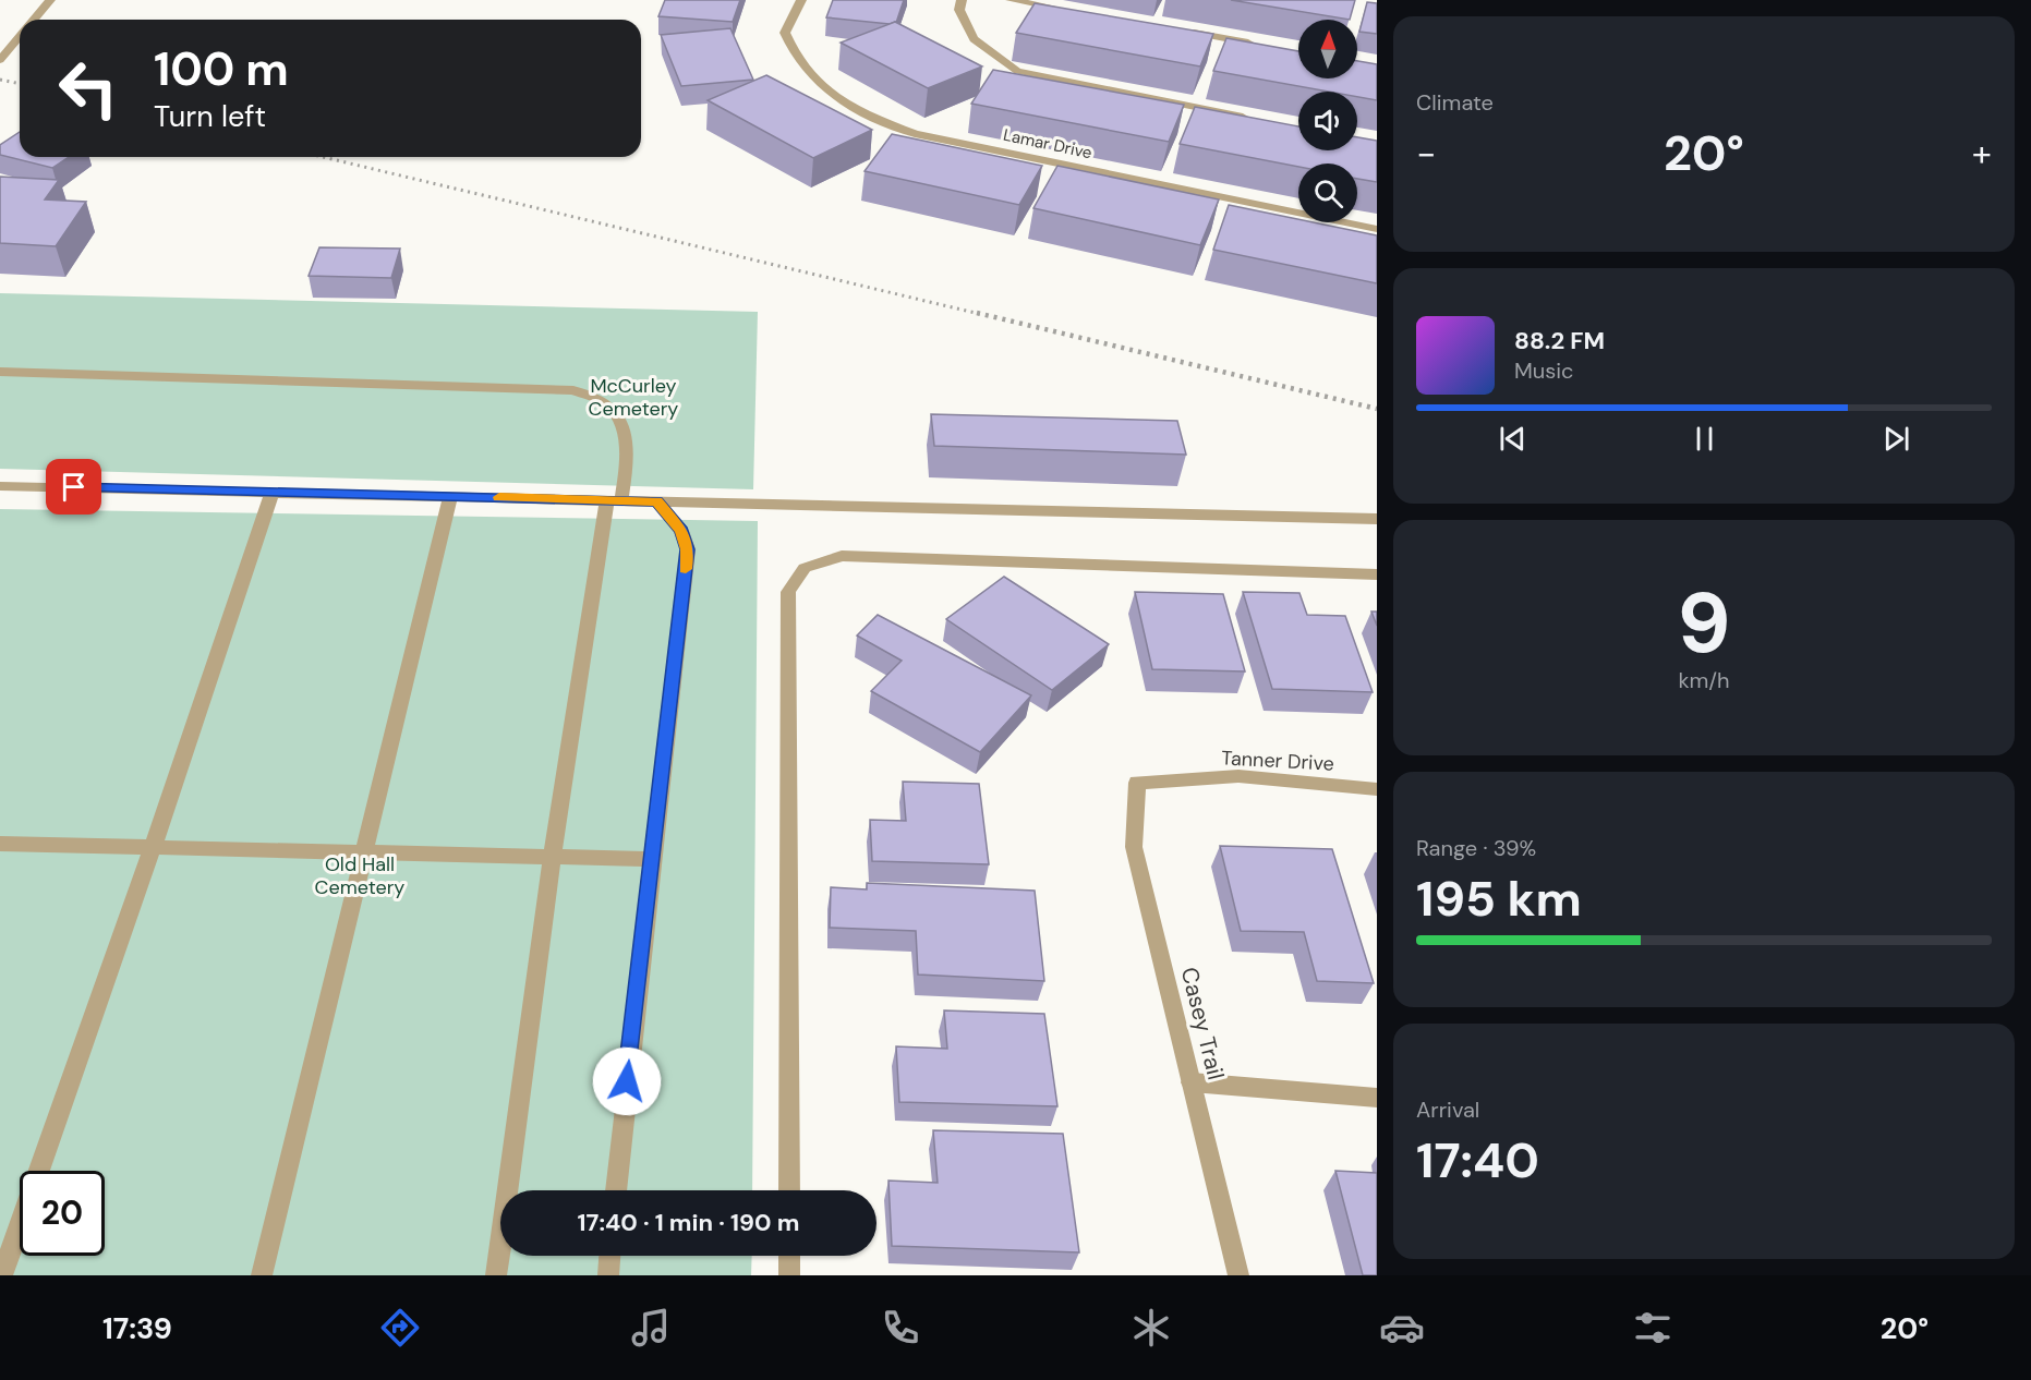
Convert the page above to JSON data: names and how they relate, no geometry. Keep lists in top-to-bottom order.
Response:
{
  "streets": {
    "street": ["Lamar Drive", "Tanner Drive", "Casey Trail"]
  },
  "crossings": [
    ["Tanner Drive", "Casey Trail"]
  ],
  "parks": ["McCurley Cemetery", "Old Hall Cemetery"],
  "north": "top",
  "page": {
    "tile": [
      "Climate",
      ["9", "km/h"],
      ["Range · 39%", "195 km"],
      ["Arrival", "17:40"]
    ],
    "turn": ["100 m", "Turn left"],
    "heat": ["−", "20°", "+"],
    "song": ["88.2 FM", "Music"],
    "limit": "20",
    "trip": "17:40 · 1 min · 190 m",
    "tabs": ["17:39", "20°"]
  }
}
